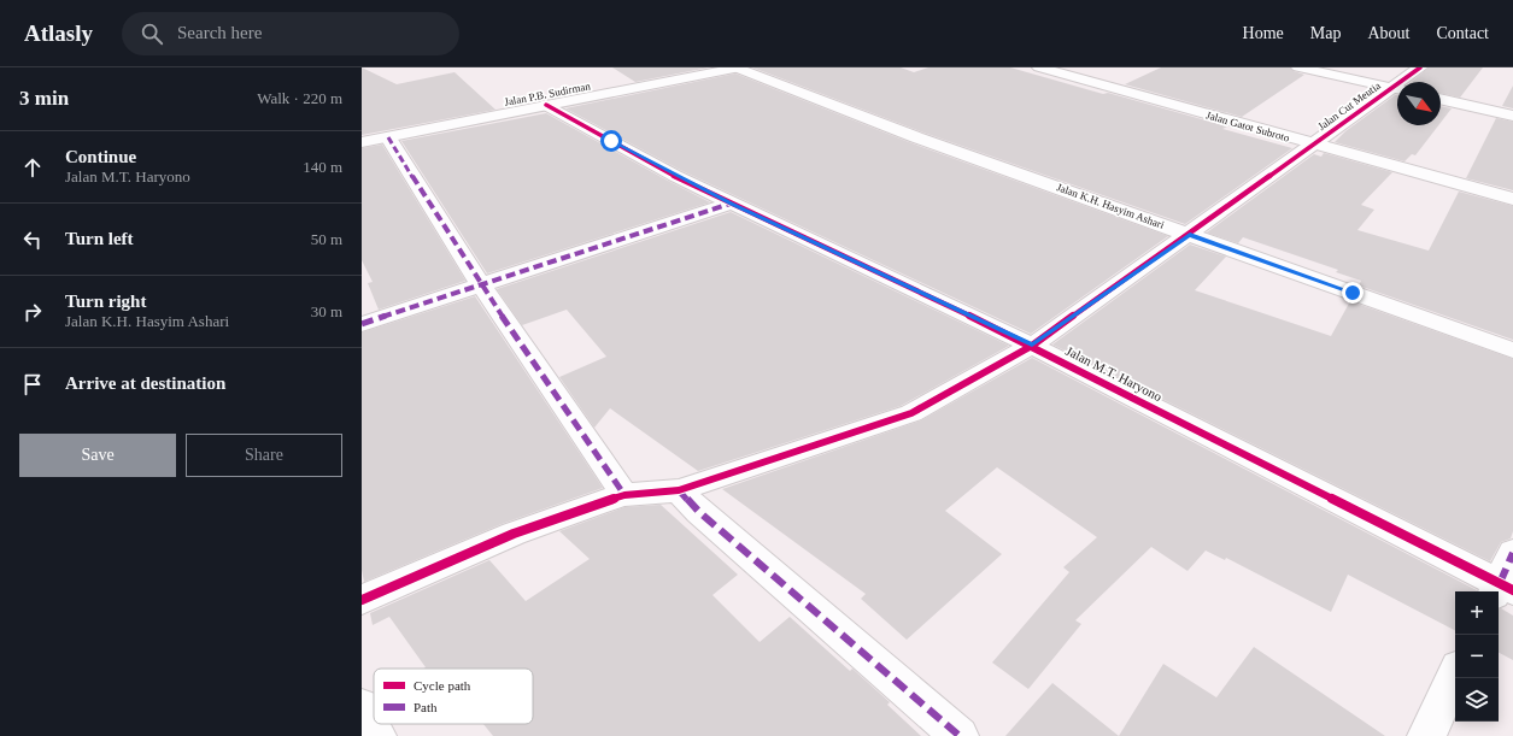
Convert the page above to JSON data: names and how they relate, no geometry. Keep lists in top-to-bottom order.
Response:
{
  "streets": {
    "street": [
      "Jalan P.B. Sudirman",
      "Jalan Cut Meutia",
      "Jalan Gatot Subroto",
      "Jalan K.H. Hasyim Ashari",
      "Jalan M.T. Haryono"
    ]
  },
  "crossings": [
    ["Jalan P.B. Sudirman", "Jalan K.H. Hasyim Ashari"],
    ["Jalan P.B. Sudirman", "Jalan M.T. Haryono"],
    ["Jalan Cut Meutia", "Jalan Gatot Subroto"],
    ["Jalan Cut Meutia", "Jalan K.H. Hasyim Ashari"],
    ["Jalan Cut Meutia", "Jalan M.T. Haryono"]
  ],
  "legend": ["Cycle path", "Path"],
  "north": "bottom right",
  "page": {
    "header": "Atlasly",
    "search": "Search here",
    "nav": [
      "Home",
      "Map",
      "About",
      "Contact"
    ],
    "heading": ["3 min", "Walk · 220 m"],
    "list": [
      ["Continue", "Jalan M.T. Haryono", "140 m"],
      ["Turn left", "50 m"],
      ["Turn right", "Jalan K.H. Hasyim Ashari", "30 m"],
      "Arrive at destination"
    ],
    "buttons": ["Save", "Share"],
    "map_buttons": ["+", "−"]
  }
}
